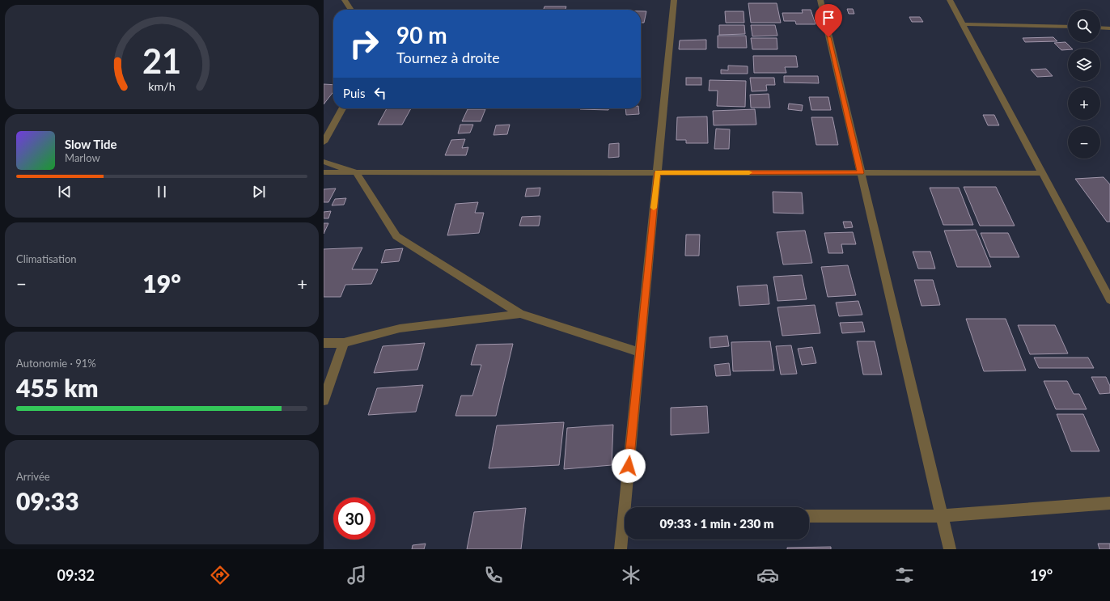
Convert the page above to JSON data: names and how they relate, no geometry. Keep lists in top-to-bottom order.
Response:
{
  "page": {
    "map_buttons": ["+", "−"],
    "turn": ["90 m", "Tournez à droite"],
    "then": "Puis",
    "song": ["Slow Tide", "Marlow"],
    "tile": [
      "Climatisation",
      ["Autonomie · 91%", "455 km"],
      ["Arrivée", "09:33"]
    ],
    "heat": ["−", "19°", "+"],
    "limit": "30",
    "trip": "09:33 · 1 min · 230 m",
    "tabs": ["09:32", "19°"],
    "gauge": ["21", "km/h"]
  }
}
